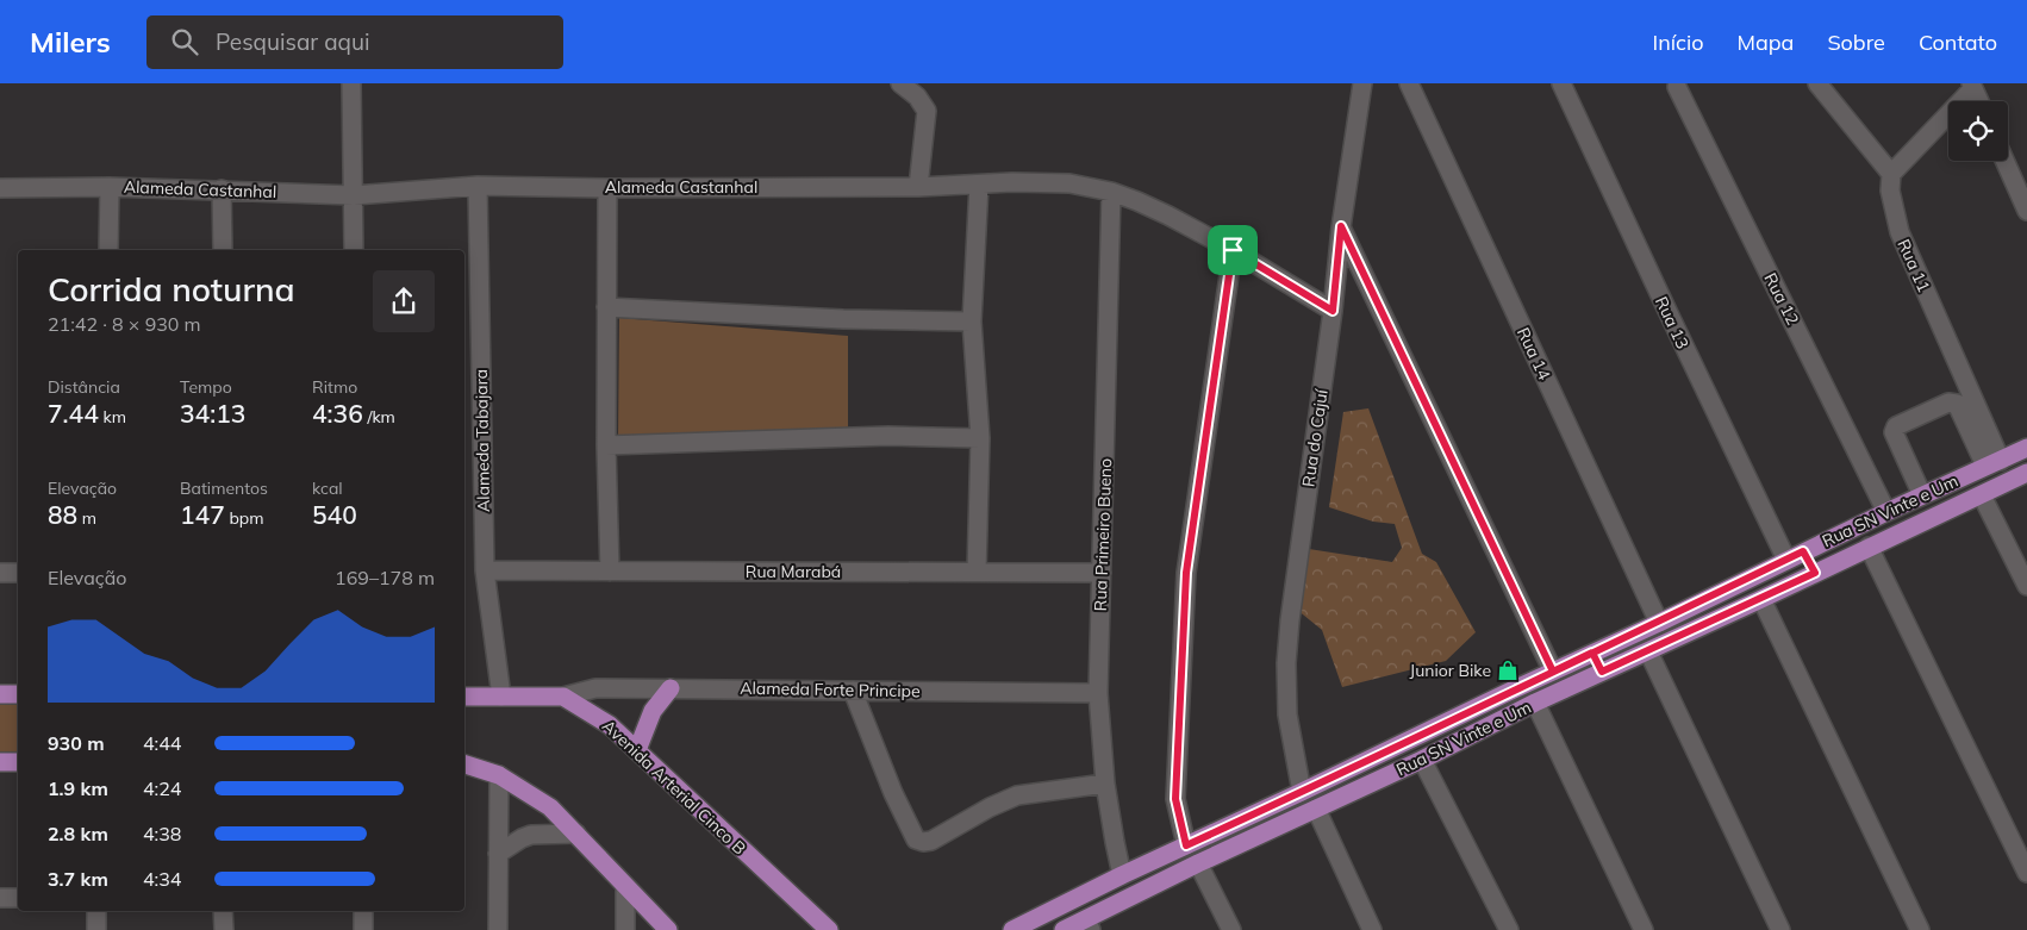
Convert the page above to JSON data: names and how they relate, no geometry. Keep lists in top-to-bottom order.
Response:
{
  "streets": {
    "main road": ["Rua SN Vinte e Um", "Avenida Arterial Cinco B"],
    "street": [
      "Alameda Castanhal",
      "Rua 11",
      "Rua 12",
      "Rua 13",
      "Rua 14",
      "Rua do Cajuí",
      "Alameda Tabajara",
      "Rua Primeiro Bueno",
      "Rua Marabá",
      "Alameda Forte Principe"
    ]
  },
  "crossings": [
    ["Alameda Castanhal", "Rua do Cajuí"],
    ["Alameda Castanhal", "Alameda Tabajara"],
    ["Alameda Castanhal", "Rua Primeiro Bueno"],
    ["Rua 11", "Rua SN Vinte e Um"],
    ["Rua 12", "Rua SN Vinte e Um"],
    ["Rua 13", "Rua SN Vinte e Um"],
    ["Rua 14", "Rua SN Vinte e Um"],
    ["Rua do Cajuí", "Rua SN Vinte e Um"],
    ["Alameda Tabajara", "Rua Marabá"],
    ["Alameda Tabajara", "Avenida Arterial Cinco B"],
    ["Rua SN Vinte e Um", "Rua Primeiro Bueno"],
    ["Rua Primeiro Bueno", "Rua Marabá"],
    ["Rua Primeiro Bueno", "Alameda Forte Principe"],
    ["Alameda Forte Principe", "Avenida Arterial Cinco B"]
  ],
  "places": {
    "shop": ["Junior Bike"]
  },
  "page": {
    "header": "Milers",
    "search": "Pesquisar aqui",
    "nav": [
      "Início",
      "Mapa",
      "Sobre",
      "Contato"
    ],
    "heading": ["Corrida noturna", "21:42 · 8 × 930 m"],
    "stats": [
      ["Distância", "7.44 km"],
      ["Tempo", "34:13"],
      ["Ritmo", "4:36 /km"],
      ["Elevação", "88 m"],
      ["Batimentos", "147 bpm"],
      ["kcal", "540"]
    ],
    "chart": ["Elevação", "169–178 m"],
    "list": [
      {
        "name": "930 m",
        "note": "4:44"
      },
      {
        "name": "1.9 km",
        "note": "4:24"
      },
      {
        "name": "2.8 km",
        "note": "4:38"
      },
      {
        "name": "3.7 km",
        "note": "4:34"
      }
    ]
  }
}
